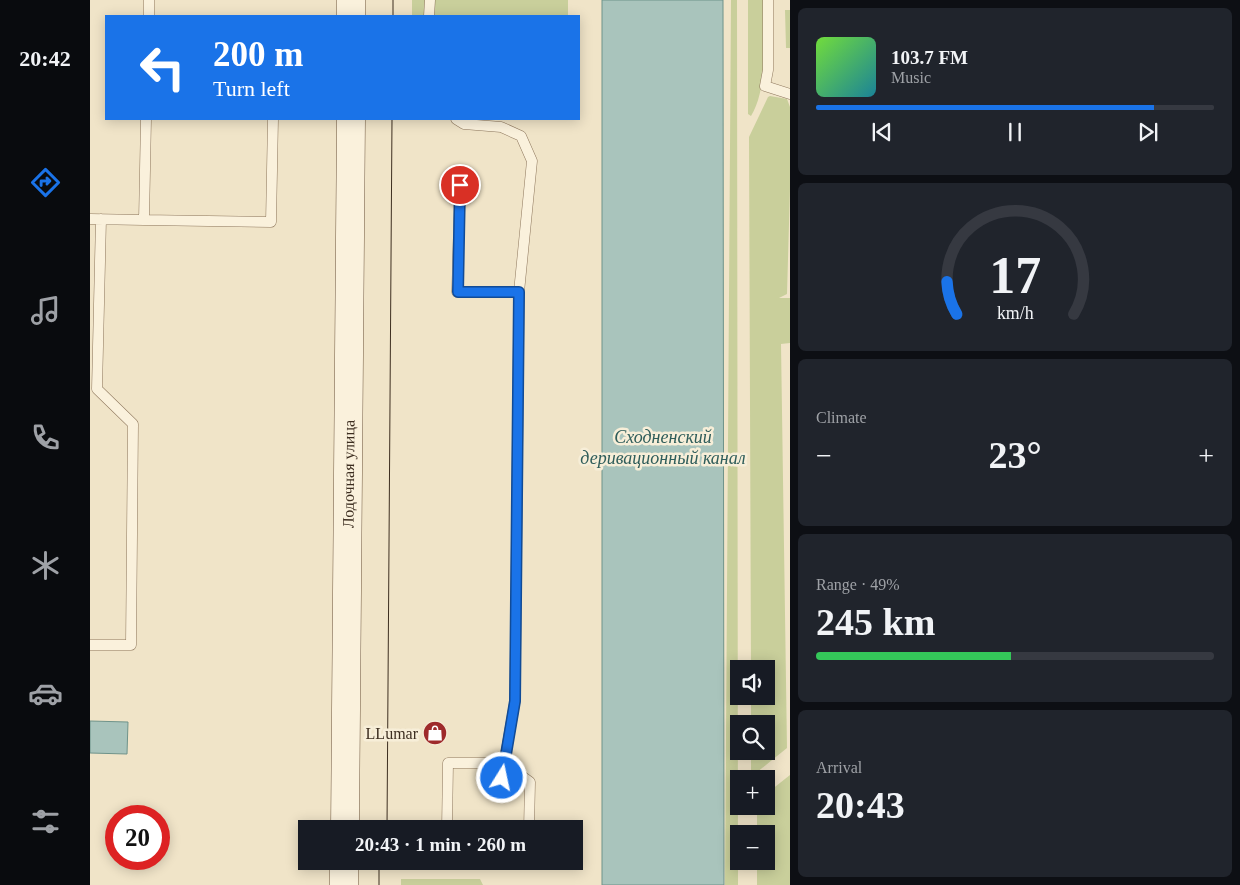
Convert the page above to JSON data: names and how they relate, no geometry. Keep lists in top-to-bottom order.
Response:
{
  "streets": {
    "street": ["Лодочная улица"]
  },
  "water": ["Сходненский деривационный канал"],
  "places": {
    "shop": ["LLumar"]
  },
  "page": {
    "tabs": "20:42",
    "turn": ["200 m", "Turn left"],
    "song": ["103.7 FM", "Music"],
    "tile": [
      "Climate",
      ["Range · 49%", "245 km"],
      ["Arrival", "20:43"]
    ],
    "heat": ["−", "23°", "+"],
    "map_buttons": ["+", "−"],
    "limit": "20",
    "trip": "20:43 · 1 min · 260 m",
    "gauge": ["17", "km/h"]
  }
}
